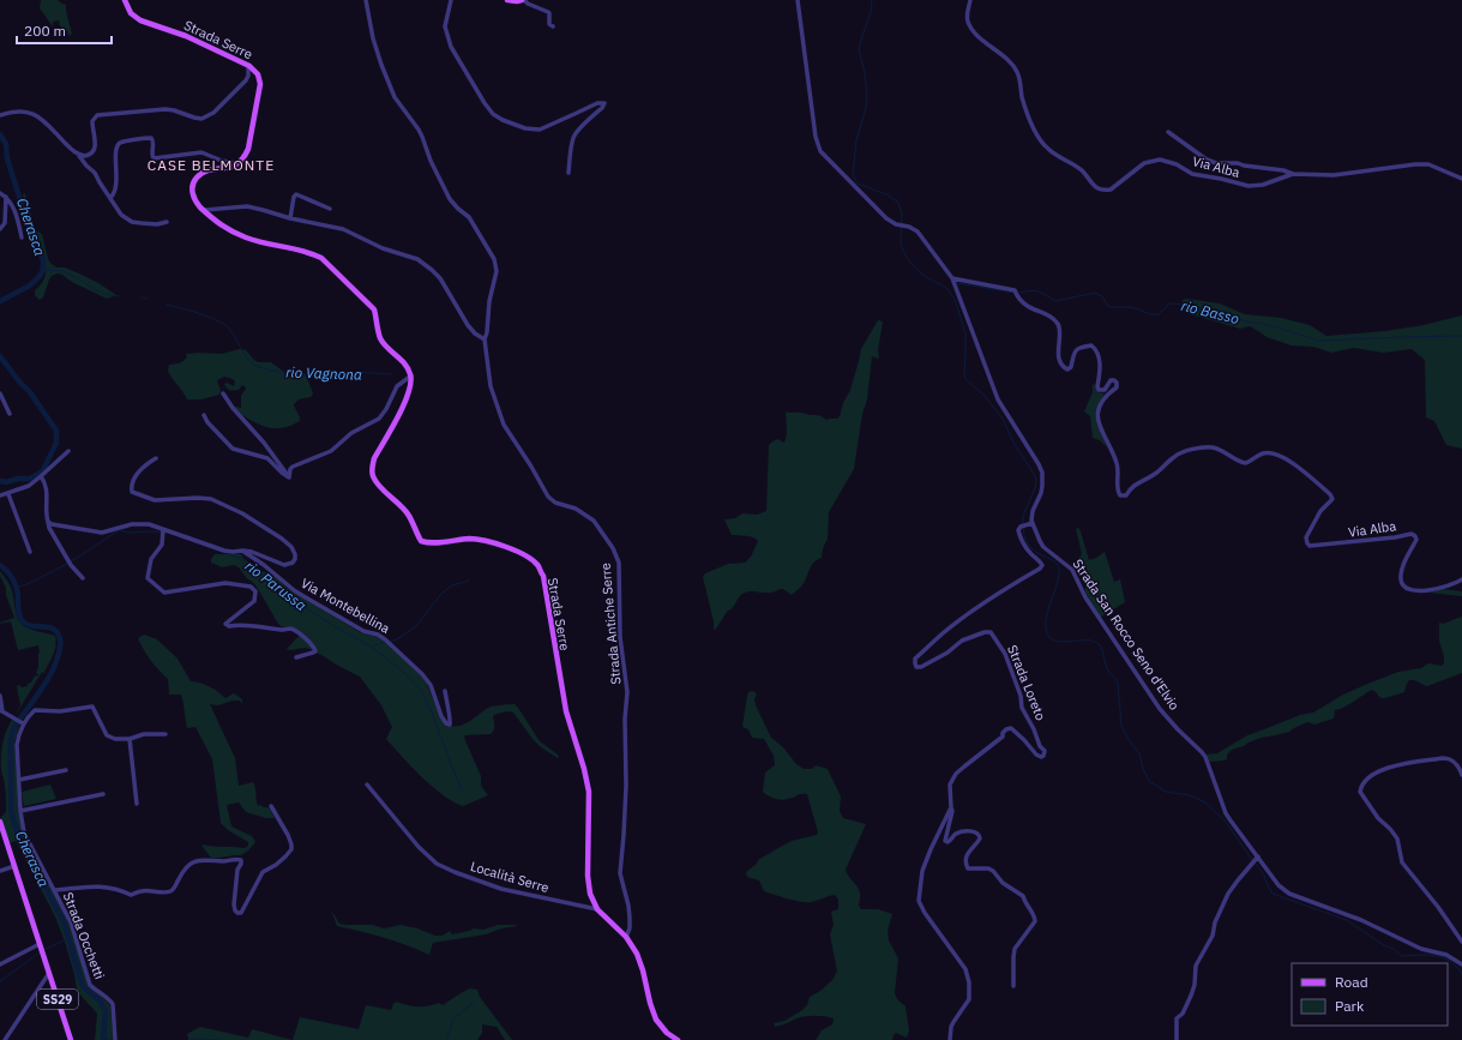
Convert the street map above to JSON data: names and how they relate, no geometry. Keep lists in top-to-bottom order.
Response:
{
  "streets": {
    "main road": ["Strada Serre", "SS29"],
    "street": [
      "Via Alba",
      "Via Montebellina",
      "Strada Antiche Serre",
      "Strada San Rocco Seno d'Elvio",
      "Strada Loreto",
      "Località Serre",
      "Strada Occhetti"
    ]
  },
  "crossings": [
    ["Strada Serre", "Strada Antiche Serre"],
    ["Strada Serre", "Località Serre"],
    ["Strada San Rocco Seno d'Elvio", "Strada Loreto"]
  ],
  "districts": ["CASE BELMONTE"],
  "water": [
    "Cherasca",
    "rio Basso",
    "rio Vagnona",
    "rio Parussa"
  ],
  "legend": ["Road", "Park"],
  "scale_bar": "200 m"
}
